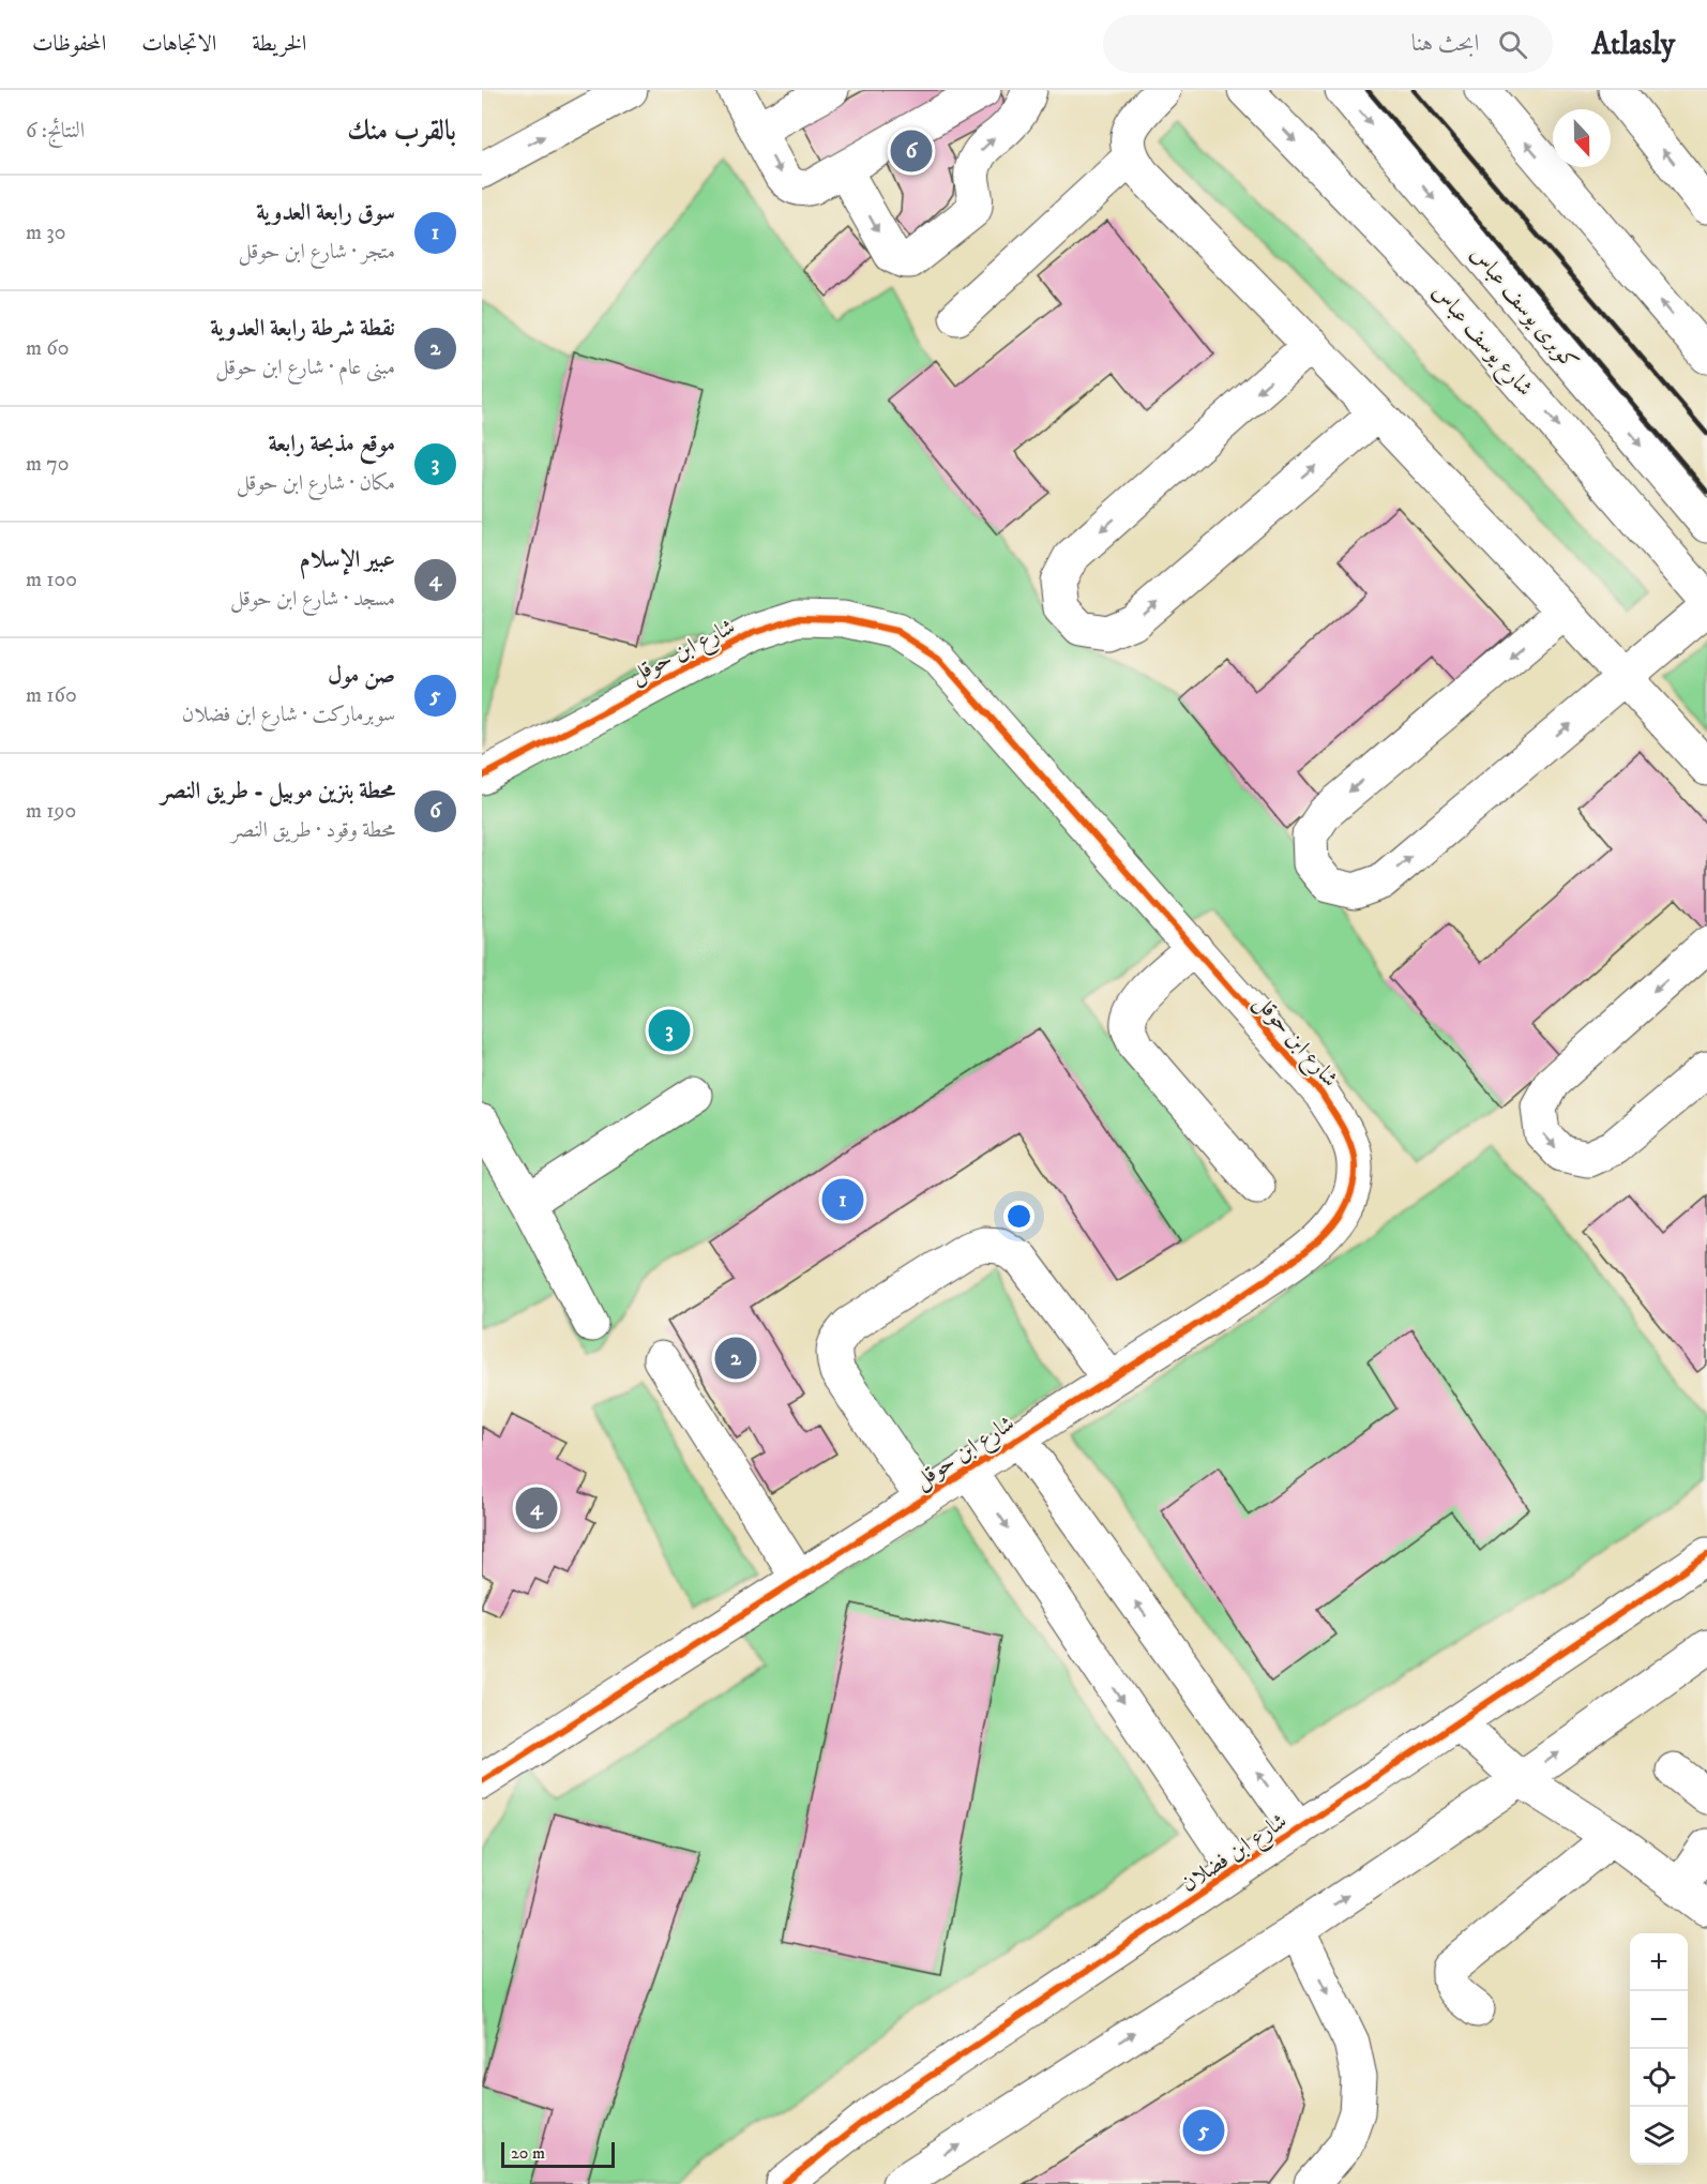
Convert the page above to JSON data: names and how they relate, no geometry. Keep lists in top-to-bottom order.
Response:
{
  "streets": {
    "main road": [
      "كوبرى يوسف عباس",
      "شارع يوسف عباس",
      "شارع ابن حوقل",
      "شارع ابن فضلان"
    ]
  },
  "scale_bar": "20 m",
  "north": "bottom",
  "page": {
    "header": "Atlasly",
    "search": "ابحث هنا",
    "nav": ["الخريطة", "الاتجاهات", "المحفوظات"],
    "heading": ["بالقرب منك", "النتائج: 6"],
    "pins": [
      "6",
      "3",
      "1",
      "2",
      "4",
      "5"
    ],
    "list": [
      {
        "mark": "1",
        "name": "سوق رابعة العدوية",
        "note": "متجر · شارع ابن حوقل",
        "value": "30 m"
      },
      {
        "mark": "2",
        "name": "نقطة شرطة رابعة العدوية",
        "note": "مبنى عام · شارع ابن حوقل",
        "value": "60 m"
      },
      {
        "mark": "3",
        "name": "موقع مذبحة رابعة",
        "note": "مكان · شارع ابن حوقل",
        "value": "70 m"
      },
      {
        "mark": "4",
        "name": "عبير الإسلام",
        "note": "مسجد · شارع ابن حوقل",
        "value": "100 m"
      },
      {
        "mark": "5",
        "name": "صن مول",
        "note": "سوبرماركت · شارع ابن فضلان",
        "value": "160 m"
      },
      {
        "mark": "6",
        "name": "محطة بنزين موبيل - طريق النصر",
        "note": "محطة وقود · طريق النصر",
        "value": "190 m"
      }
    ],
    "map_buttons": ["+", "−"],
    "scale": "20 m"
  }
}
